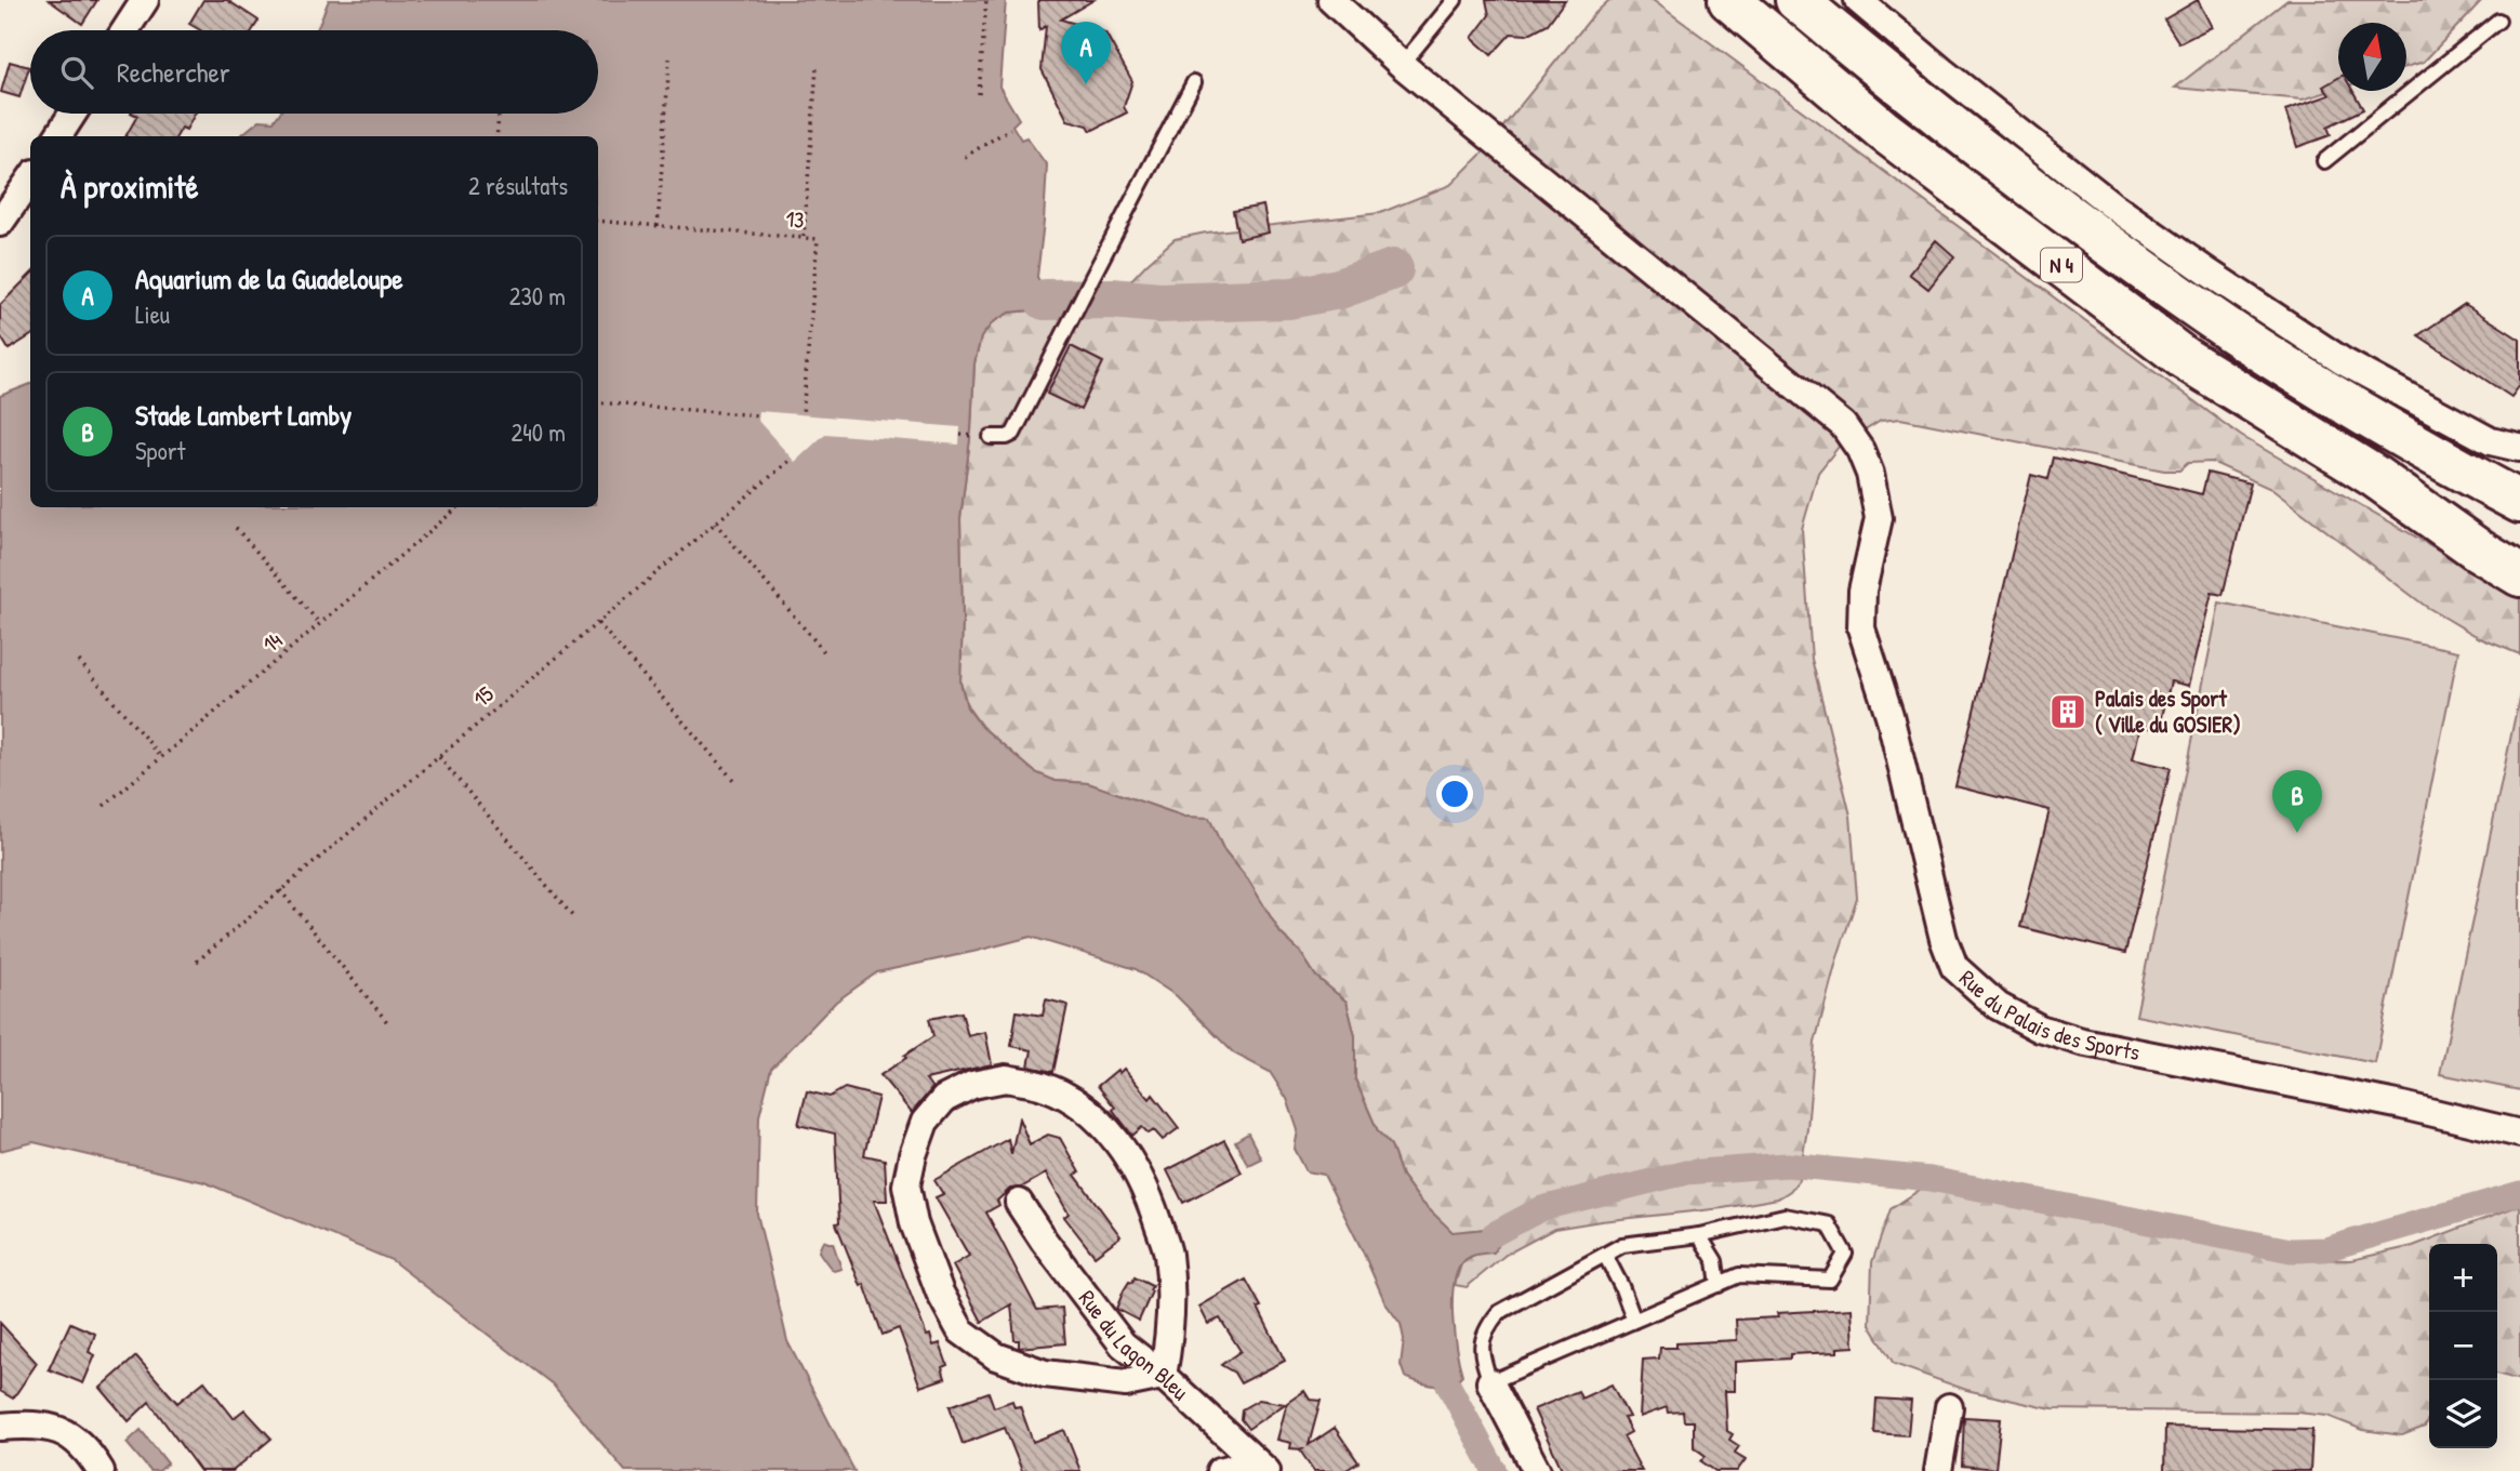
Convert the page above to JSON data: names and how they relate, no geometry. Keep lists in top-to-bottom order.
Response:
{
  "streets": {
    "highway": ["N 4"],
    "street": ["Rue du Palais des Sports", "Rue du Lagon Bleu"],
    "path": ["13", "14", "15"]
  },
  "places": {
    "building": ["Palais des Sport ( Ville du GOSIER)"]
  },
  "north": "top",
  "page": {
    "pins": ["A", "B"],
    "search": "Rechercher",
    "heading": ["À proximité", "2 résultats"],
    "list": [
      {
        "mark": "A",
        "name": "Aquarium de la Guadeloupe",
        "note": "Lieu",
        "value": "230 m"
      },
      {
        "mark": "B",
        "name": "Stade Lambert Lamby",
        "note": "Sport",
        "value": "240 m"
      }
    ],
    "map_buttons": ["+", "−"]
  }
}
